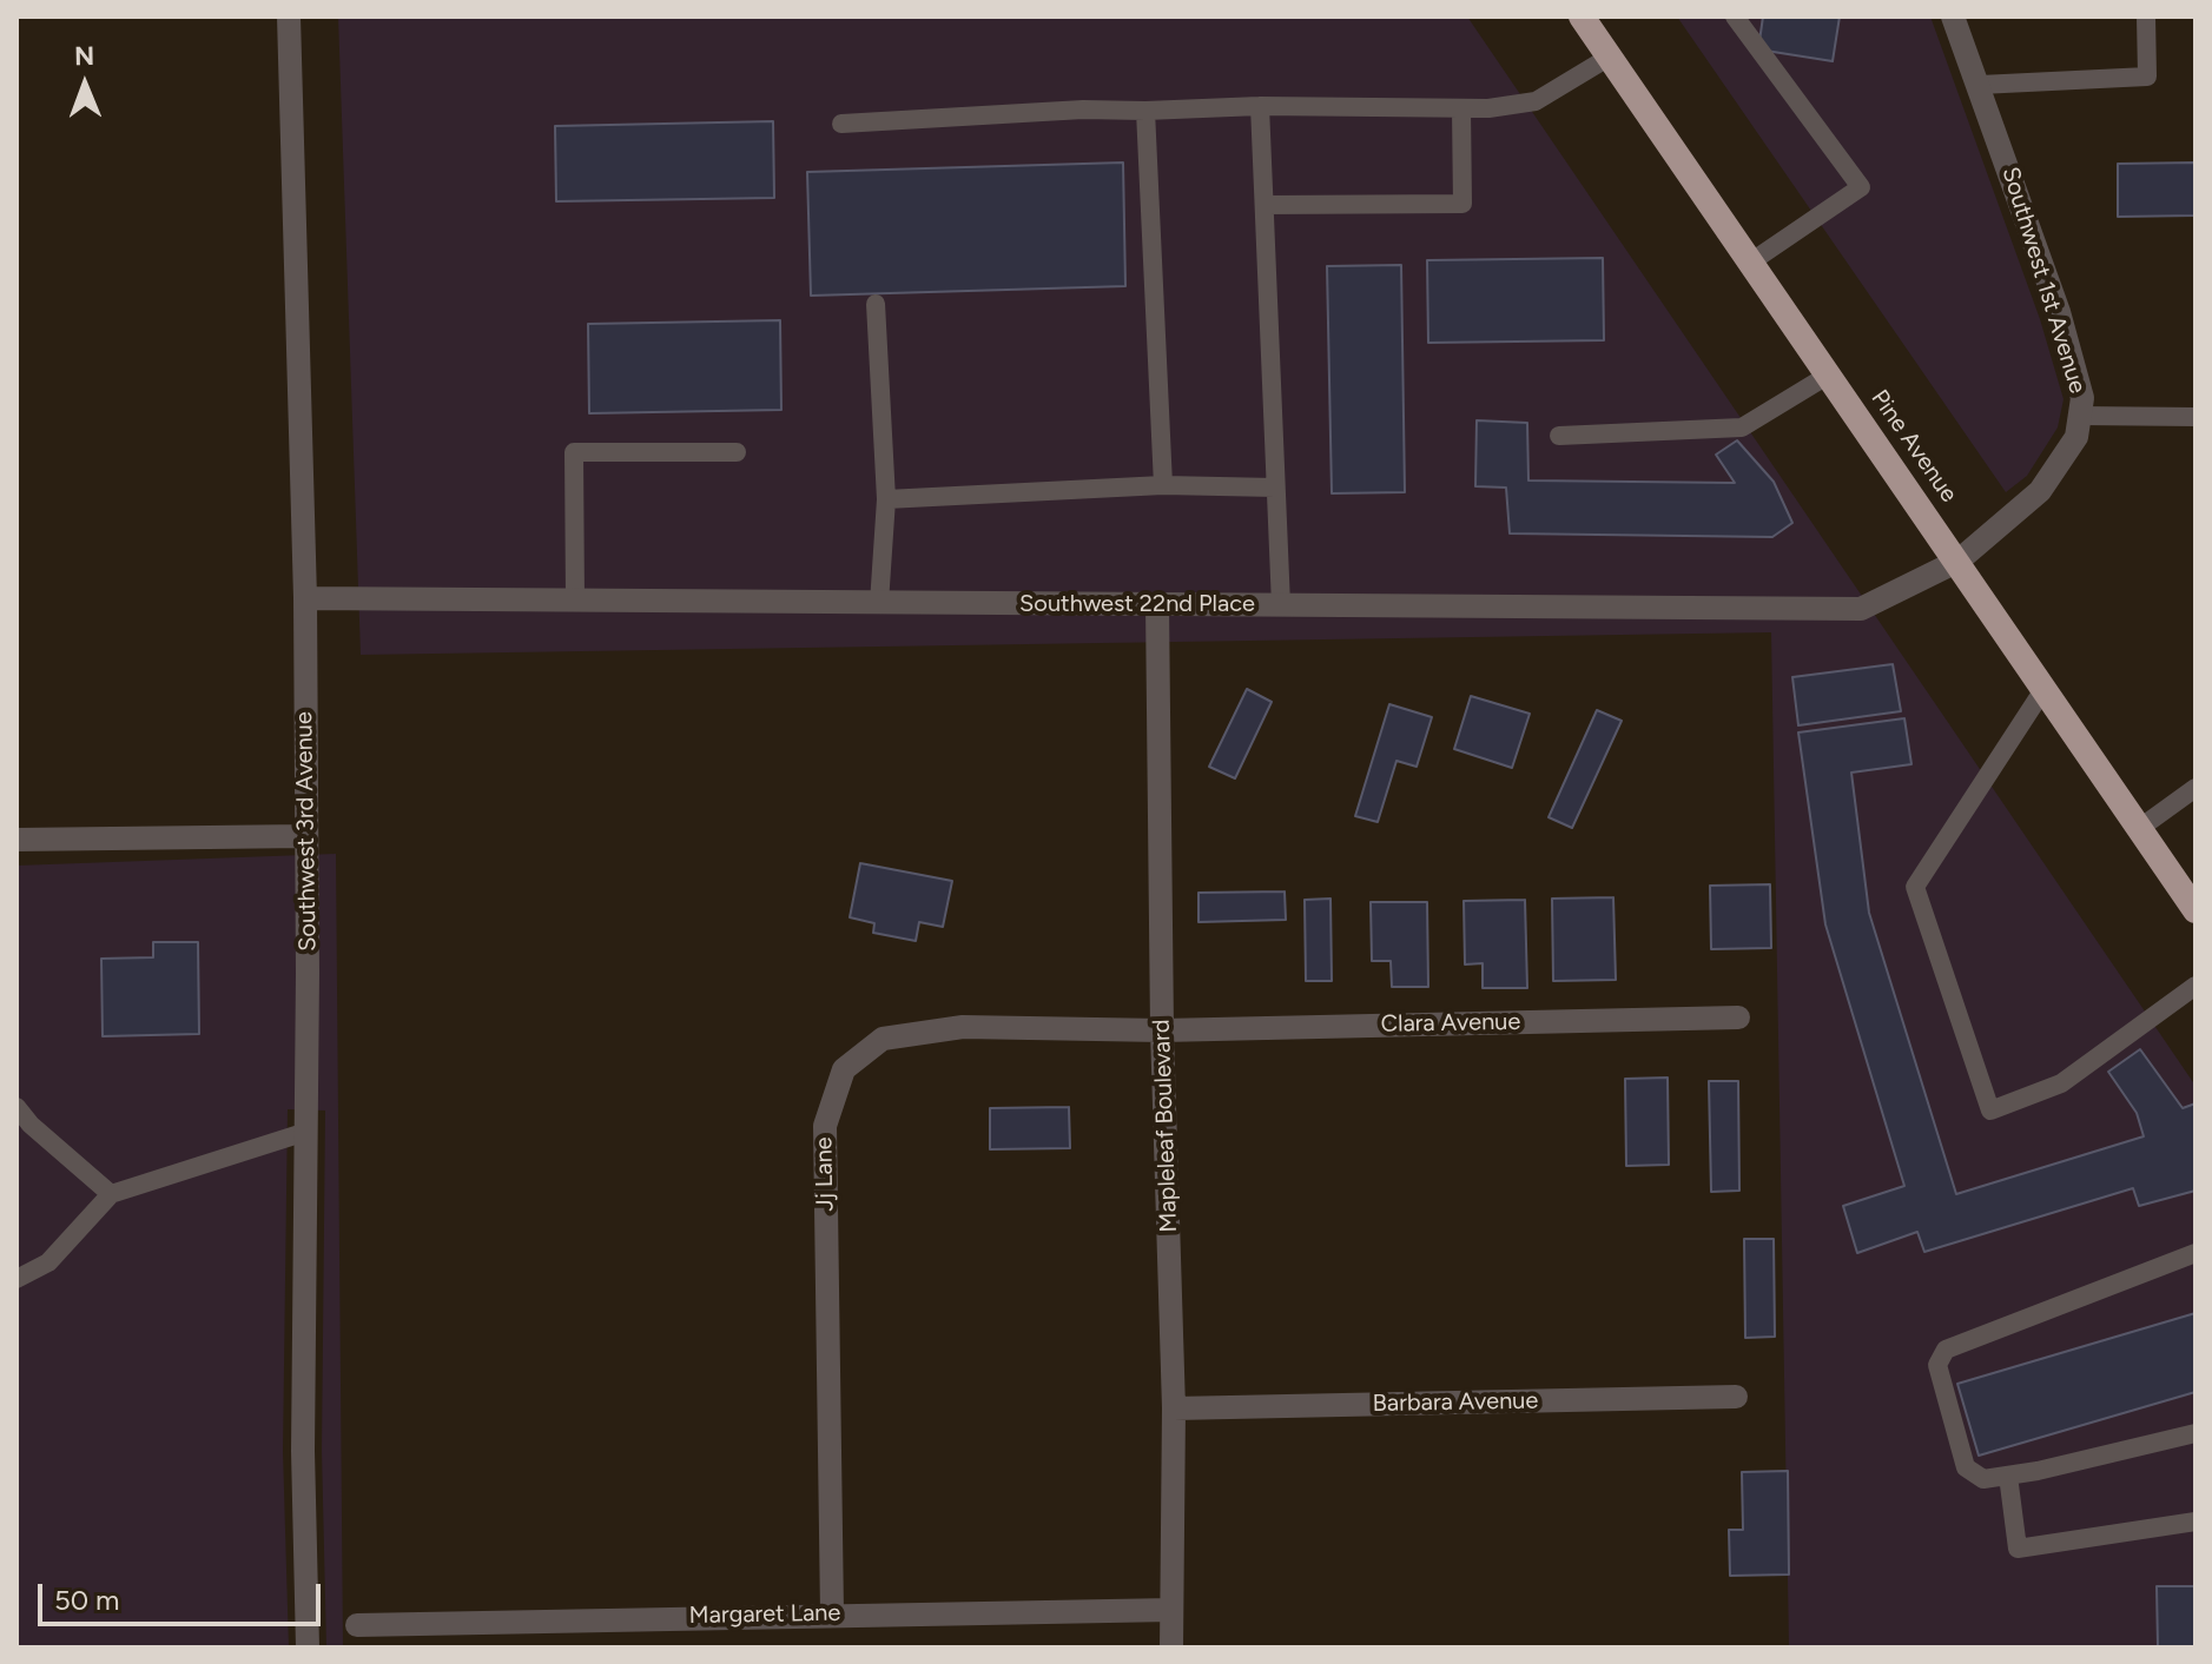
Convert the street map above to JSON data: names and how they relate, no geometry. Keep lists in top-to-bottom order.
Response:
{
  "streets": {
    "highway": ["Pine Avenue"],
    "street": [
      "Southwest 1st Avenue",
      "Southwest 22nd Place",
      "Southwest 3rd Avenue",
      "Clara Avenue",
      "Mapleleaf Boulevard",
      "Jj Lane",
      "Barbara Avenue",
      "Margaret Lane"
    ]
  },
  "crossings": [
    ["Southwest 1st Avenue", "Pine Avenue"],
    ["Southwest 1st Avenue", "Southwest 22nd Place"],
    ["Pine Avenue", "Southwest 22nd Place"],
    ["Southwest 22nd Place", "Southwest 3rd Avenue"],
    ["Southwest 22nd Place", "Mapleleaf Boulevard"],
    ["Clara Avenue", "Mapleleaf Boulevard"],
    ["Clara Avenue", "Jj Lane"],
    ["Mapleleaf Boulevard", "Jj Lane"],
    ["Mapleleaf Boulevard", "Barbara Avenue"],
    ["Mapleleaf Boulevard", "Margaret Lane"],
    ["Jj Lane", "Margaret Lane"]
  ],
  "scale_bar": "50 m",
  "north": "top"
}
